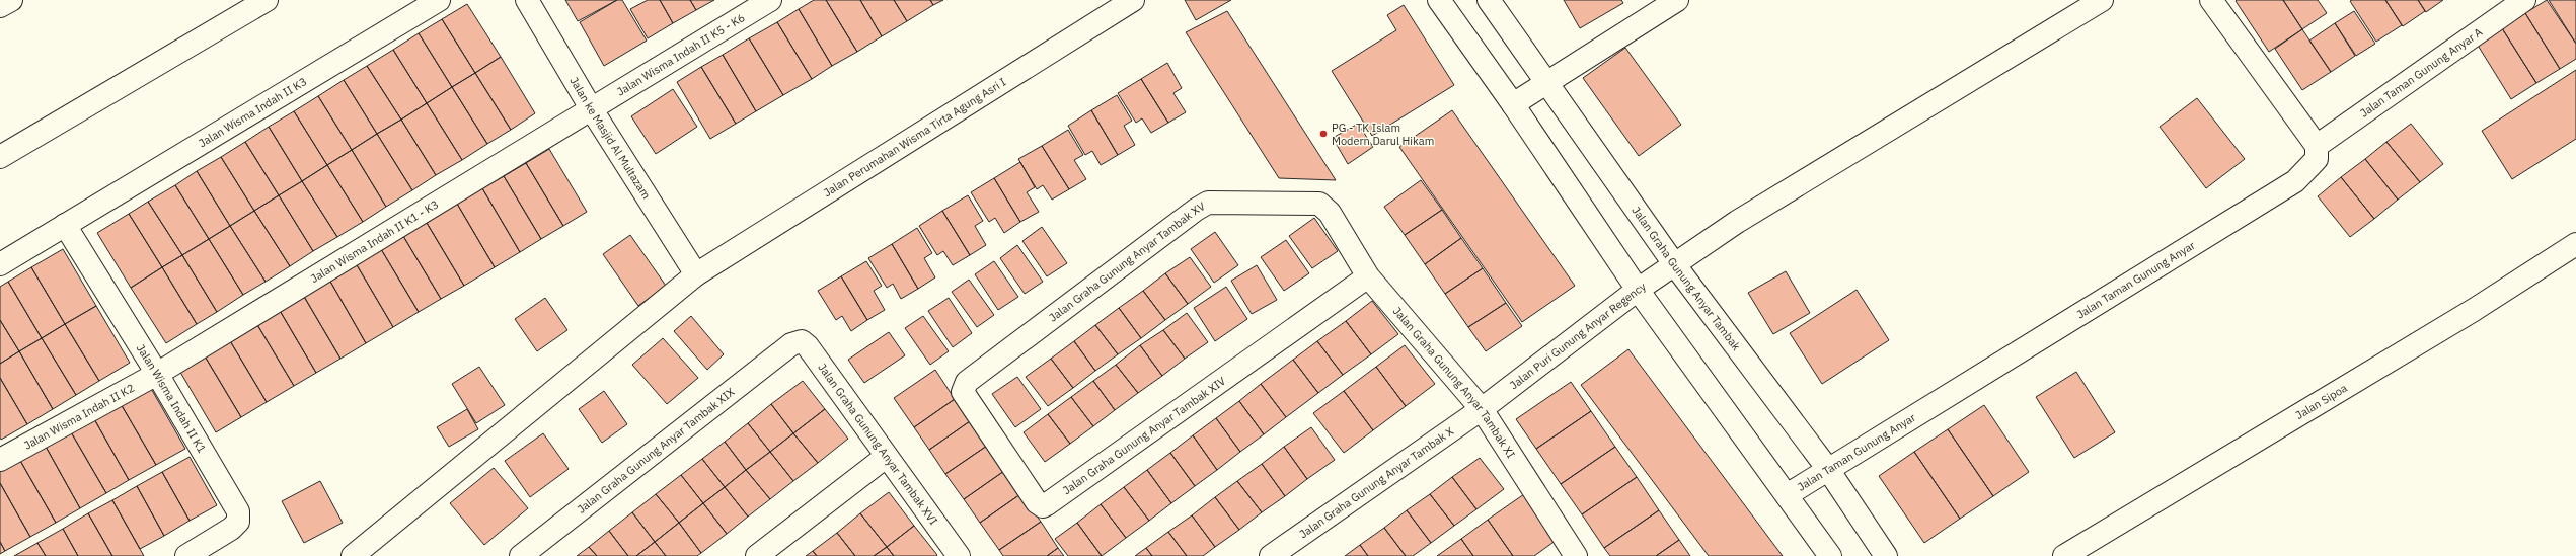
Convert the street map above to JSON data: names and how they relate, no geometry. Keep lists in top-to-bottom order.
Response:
{
  "streets": {
    "street": [
      "Jalan Wisma Indah II K5 - K6",
      "Jalan Taman Gunung Anyar A",
      "Jalan Wisma Indah II K3",
      "Jalan ke Masjid Al Multazam",
      "Jalan Perumahan Wisma Tirta Agung Asri I",
      "Jalan Wisma Indah II K1 - K3",
      "Jalan Graha Gunung Anyar Tambak XV",
      "Jalan Graha Gunung Anyar Tambak",
      "Jalan Taman Gunung Anyar",
      "Jalan Puri Gunung Anyar Regency",
      "Jalan Graha Gunung Anyar Tambak XI",
      "Jalan Wisma Indah II K1",
      "Jalan Sipoa",
      "Jalan Wisma Indah II K2",
      "Jalan Graha Gunung Anyar Tambak XIV",
      "Jalan Graha Gunung Anyar Tambak XVI",
      "Jalan Graha Gunung Anyar Tambak XIX",
      "Jalan Graha Gunung Anyar Tambak X"
    ]
  },
  "crossings": [
    ["Jalan Wisma Indah II K5 - K6", "Jalan ke Masjid Al Multazam"],
    ["Jalan Wisma Indah II K5 - K6", "Jalan Wisma Indah II K1 - K3"],
    ["Jalan Taman Gunung Anyar A", "Jalan Taman Gunung Anyar"],
    ["Jalan Wisma Indah II K3", "Jalan Wisma Indah II K1"],
    ["Jalan ke Masjid Al Multazam", "Jalan Perumahan Wisma Tirta Agung Asri I"],
    ["Jalan ke Masjid Al Multazam", "Jalan Wisma Indah II K1 - K3"],
    ["Jalan Wisma Indah II K1 - K3", "Jalan Wisma Indah II K1"],
    ["Jalan Wisma Indah II K1 - K3", "Jalan Wisma Indah II K2"],
    ["Jalan Graha Gunung Anyar Tambak XV", "Jalan Graha Gunung Anyar Tambak XI"],
    ["Jalan Graha Gunung Anyar Tambak XV", "Jalan Graha Gunung Anyar Tambak XIV"],
    ["Jalan Graha Gunung Anyar Tambak", "Jalan Taman Gunung Anyar"],
    ["Jalan Graha Gunung Anyar Tambak", "Jalan Puri Gunung Anyar Regency"],
    ["Jalan Puri Gunung Anyar Regency", "Jalan Graha Gunung Anyar Tambak XI"],
    ["Jalan Puri Gunung Anyar Regency", "Jalan Graha Gunung Anyar Tambak X"],
    ["Jalan Graha Gunung Anyar Tambak XI", "Jalan Graha Gunung Anyar Tambak XIV"],
    ["Jalan Graha Gunung Anyar Tambak XI", "Jalan Graha Gunung Anyar Tambak X"],
    ["Jalan Wisma Indah II K1", "Jalan Wisma Indah II K2"],
    ["Jalan Graha Gunung Anyar Tambak XVI", "Jalan Graha Gunung Anyar Tambak XIX"]
  ],
  "places": ["PG - TK Islam Modern Darul Hikam"]
}
